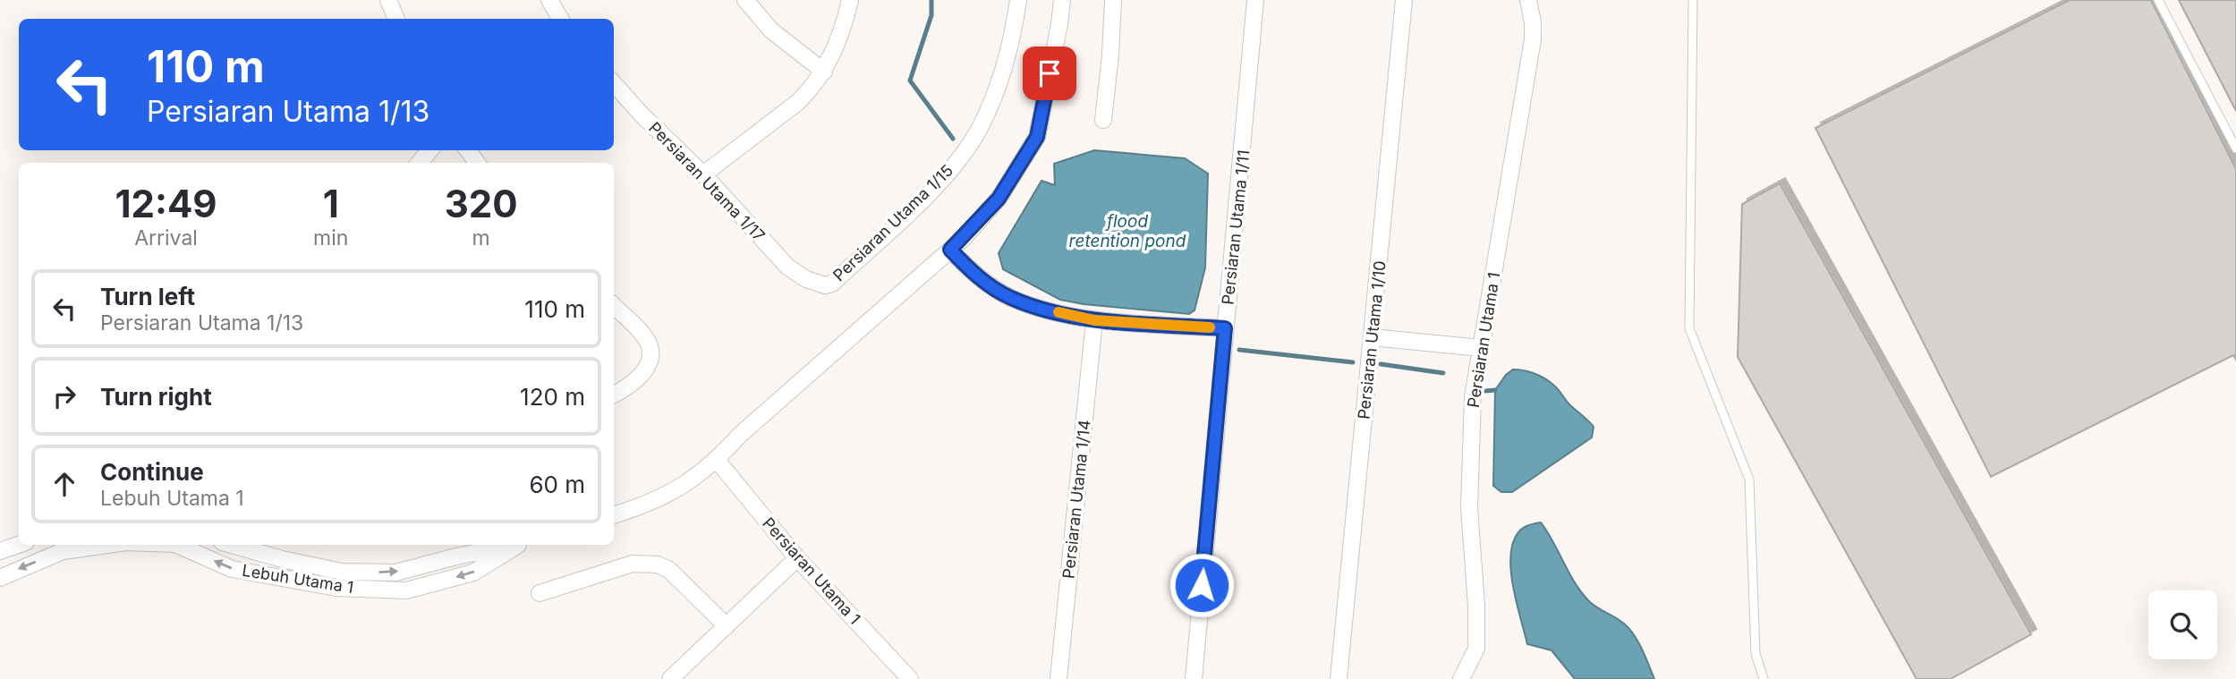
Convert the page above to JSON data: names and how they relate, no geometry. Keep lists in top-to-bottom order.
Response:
{
  "streets": {
    "street": [
      "Persiaran Utama 1/17",
      "Persiaran Utama 1/15",
      "Persiaran Utama 1/11",
      "Persiaran Utama 1/10",
      "Persiaran Utama 1",
      "Persiaran Utama 1/14",
      "Lebuh Utama 1"
    ]
  },
  "crossings": [
    ["Persiaran Utama 1/17", "Persiaran Utama 1/15"]
  ],
  "water": ["flood retention pond"],
  "page": {
    "turn": ["110 m", "Persiaran Utama 1/13"],
    "eta": [
      "12:49",
      "Arrival",
      "1",
      "min",
      "320",
      "m"
    ],
    "list": [
      {
        "name": "Turn left",
        "note": "Persiaran Utama 1/13",
        "value": "110 m"
      },
      {
        "name": "Turn right",
        "value": "120 m"
      },
      {
        "name": "Continue",
        "note": "Lebuh Utama 1",
        "value": "60 m"
      }
    ]
  }
}
